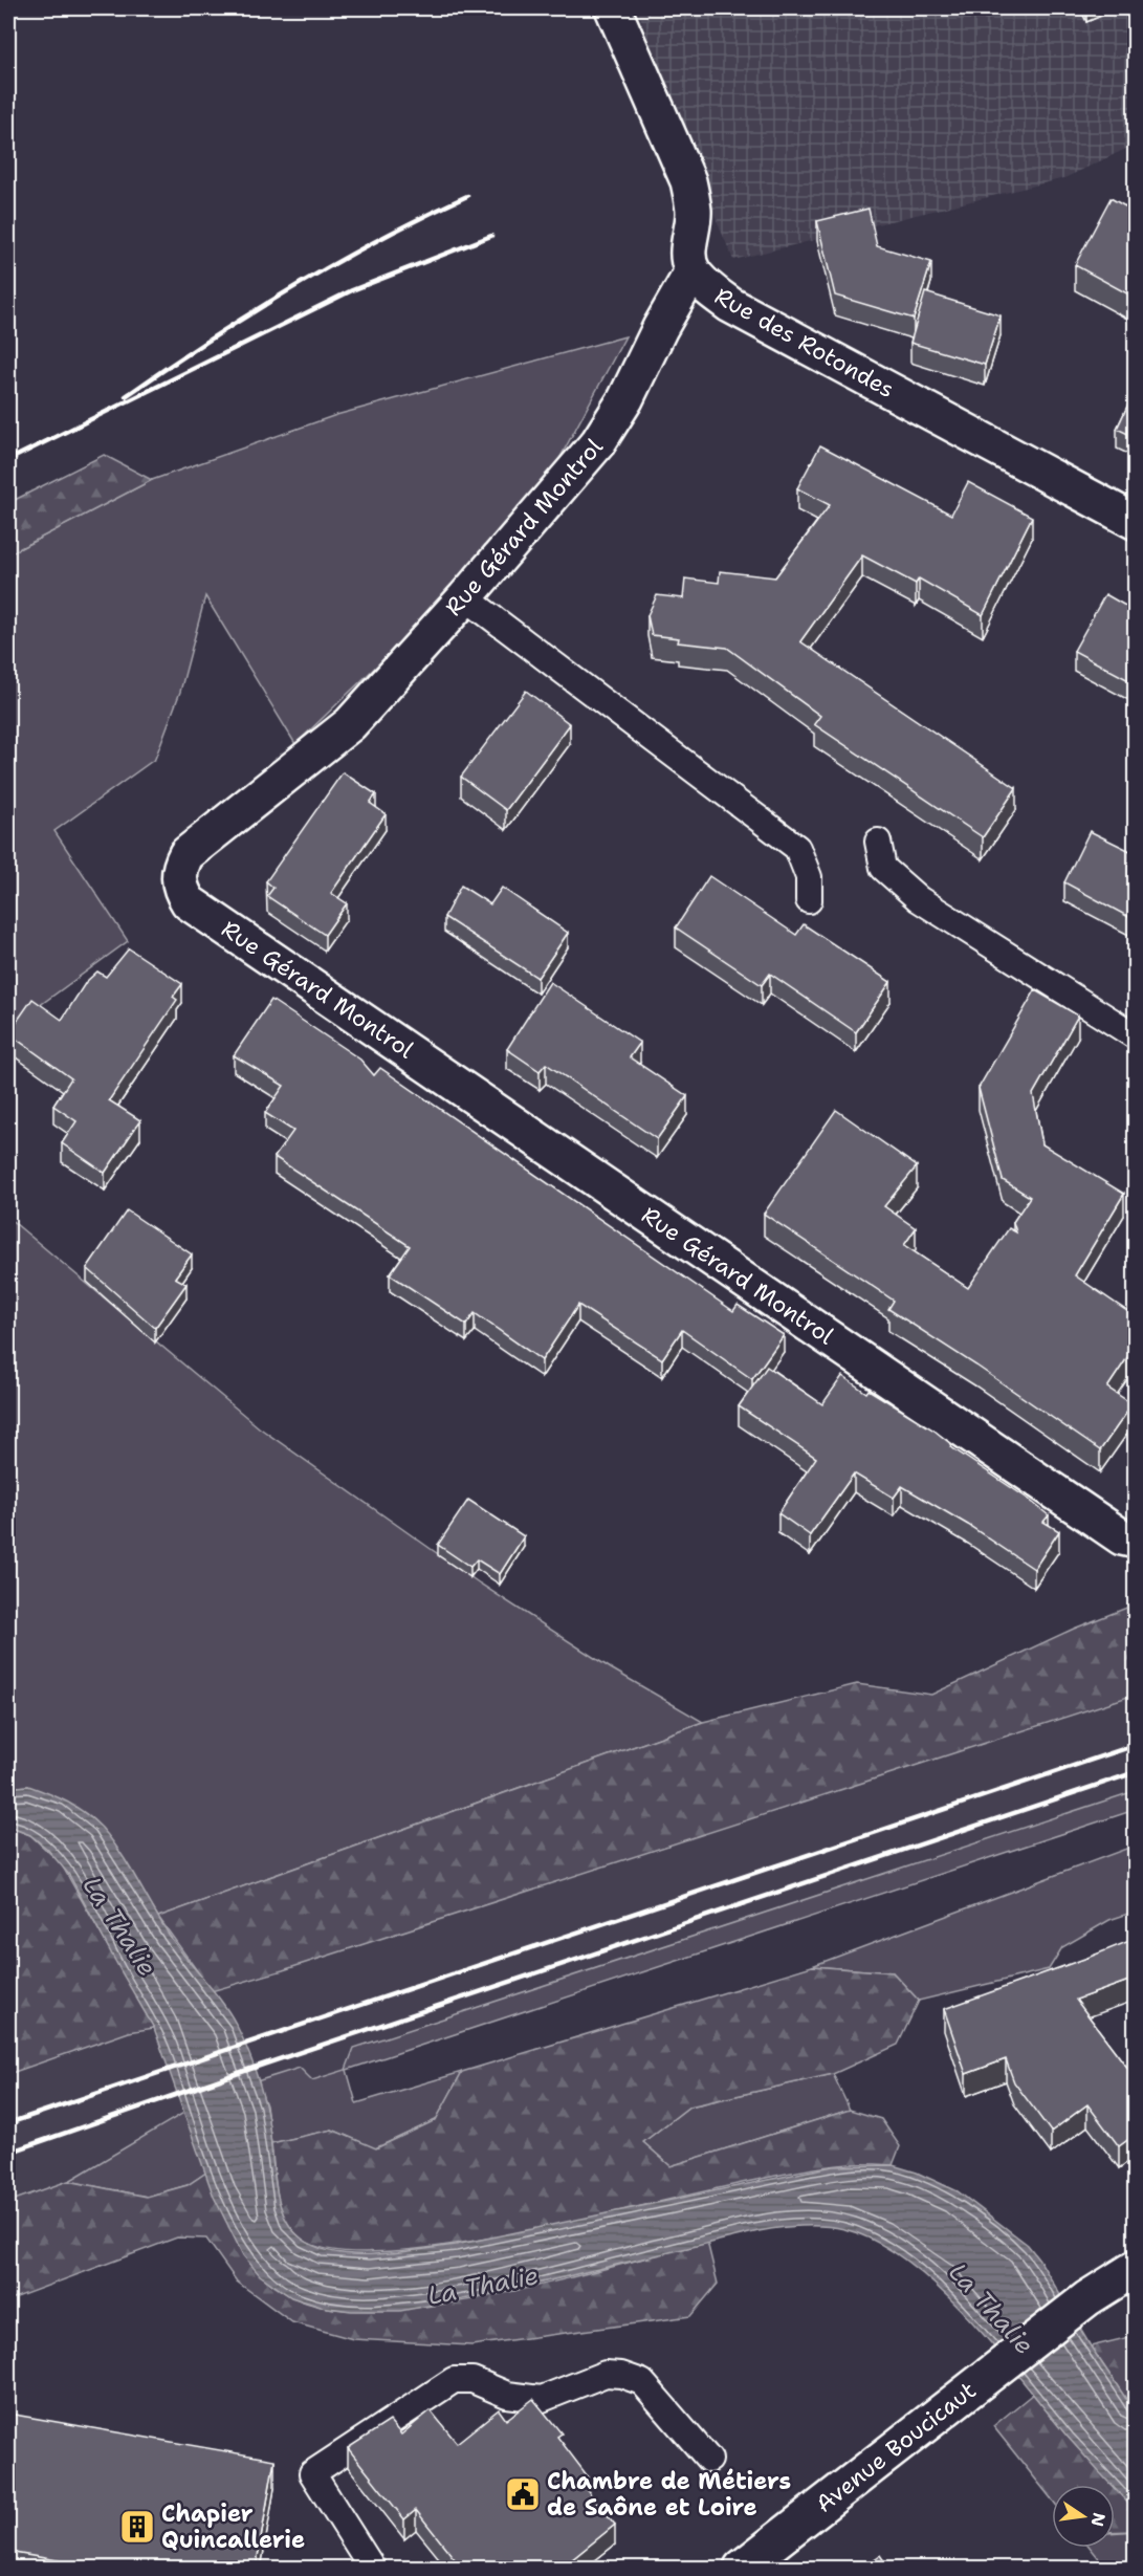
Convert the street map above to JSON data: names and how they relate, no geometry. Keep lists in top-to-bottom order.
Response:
{
  "streets": {
    "street": ["Rue des Rotondes", "Rue Gérard Montrol", "Avenue Boucicaut"]
  },
  "crossings": [
    ["Rue des Rotondes", "Rue Gérard Montrol"]
  ],
  "water": ["La Thalie"],
  "places": {
    "public building": ["Chambre de Métiers de Saône et Loire"],
    "building": ["Chapier Quincallerie"]
  },
  "north": "right"
}
